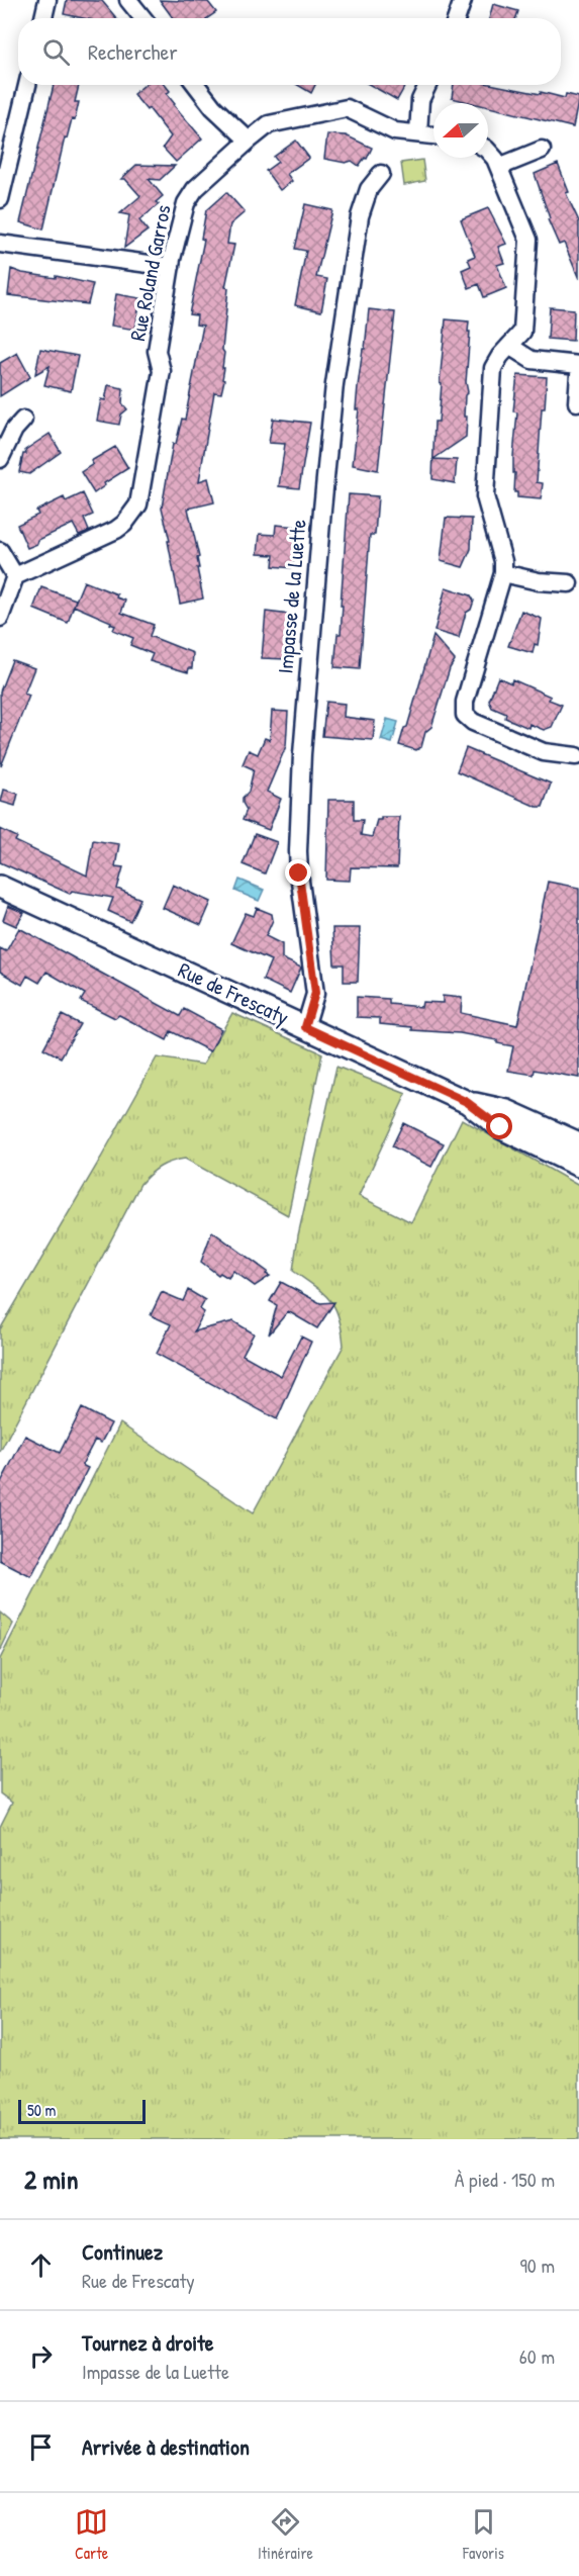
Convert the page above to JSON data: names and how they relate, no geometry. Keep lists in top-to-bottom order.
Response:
{
  "streets": {
    "street": ["Rue Roland Garros", "Impasse de la Luette", "Rue de Frescaty"]
  },
  "crossings": [
    ["Impasse de la Luette", "Rue de Frescaty"]
  ],
  "scale_bar": "50 m",
  "north": "left",
  "page": {
    "search": "Rechercher",
    "scale": "50 m",
    "heading": ["2 min", "À pied · 150 m"],
    "list": [
      ["Continuez", "Rue de Frescaty", "90 m"],
      ["Tournez à droite", "Impasse de la Luette", "60 m"],
      "Arrivée à destination"
    ],
    "nav": ["Carte", "Itinéraire", "Favoris"]
  }
}
